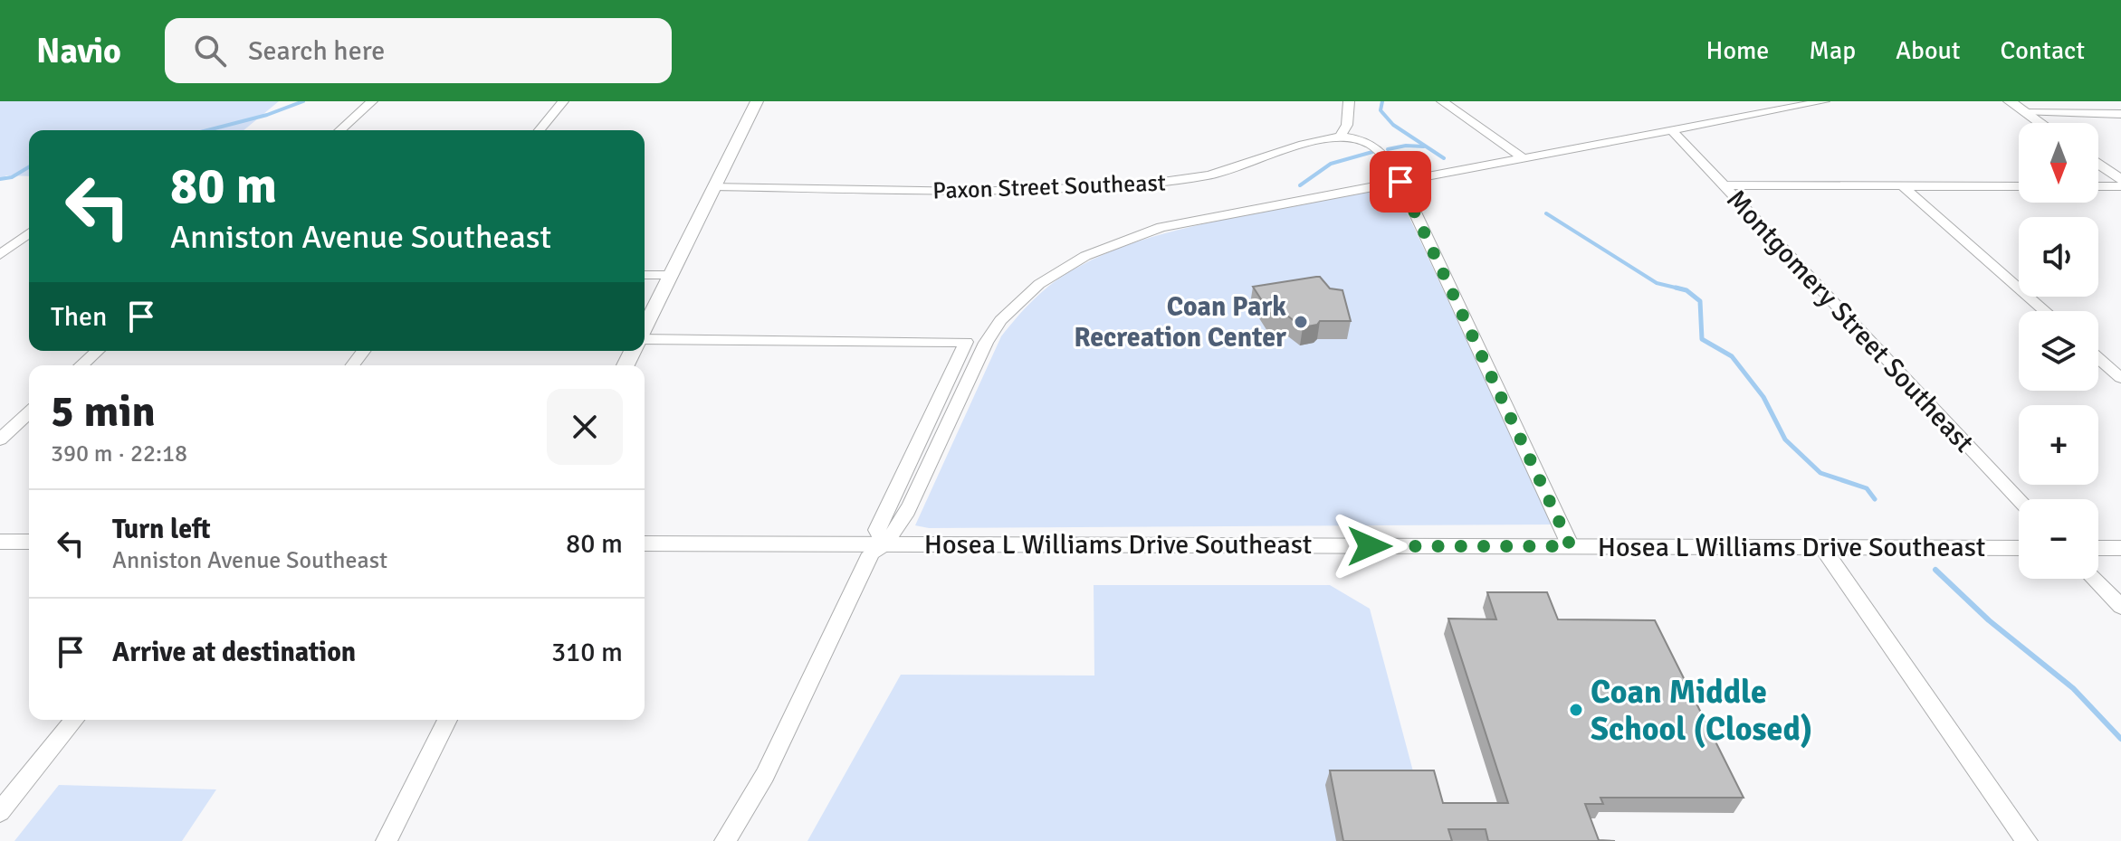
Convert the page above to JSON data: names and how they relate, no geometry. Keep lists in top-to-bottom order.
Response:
{
  "streets": {
    "street": ["Paxon Street Southeast", "Montgomery Street Southeast", "Hosea L Williams Drive Southeast"]
  },
  "places": ["Coan Park Recreation Center", "Coan Middle School (Closed)"],
  "north": "bottom",
  "page": {
    "header": "Navio",
    "search": "Search here",
    "nav": [
      "Home",
      "Map",
      "About",
      "Contact"
    ],
    "map_buttons": ["+", "−"],
    "turn": ["80 m", "Anniston Avenue Southeast"],
    "then": "Then",
    "heading": ["5 min", "390 m · 22:18"],
    "list": [
      {
        "name": "Turn left",
        "note": "Anniston Avenue Southeast",
        "value": "80 m"
      },
      {
        "name": "Arrive at destination",
        "value": "310 m"
      }
    ]
  }
}
